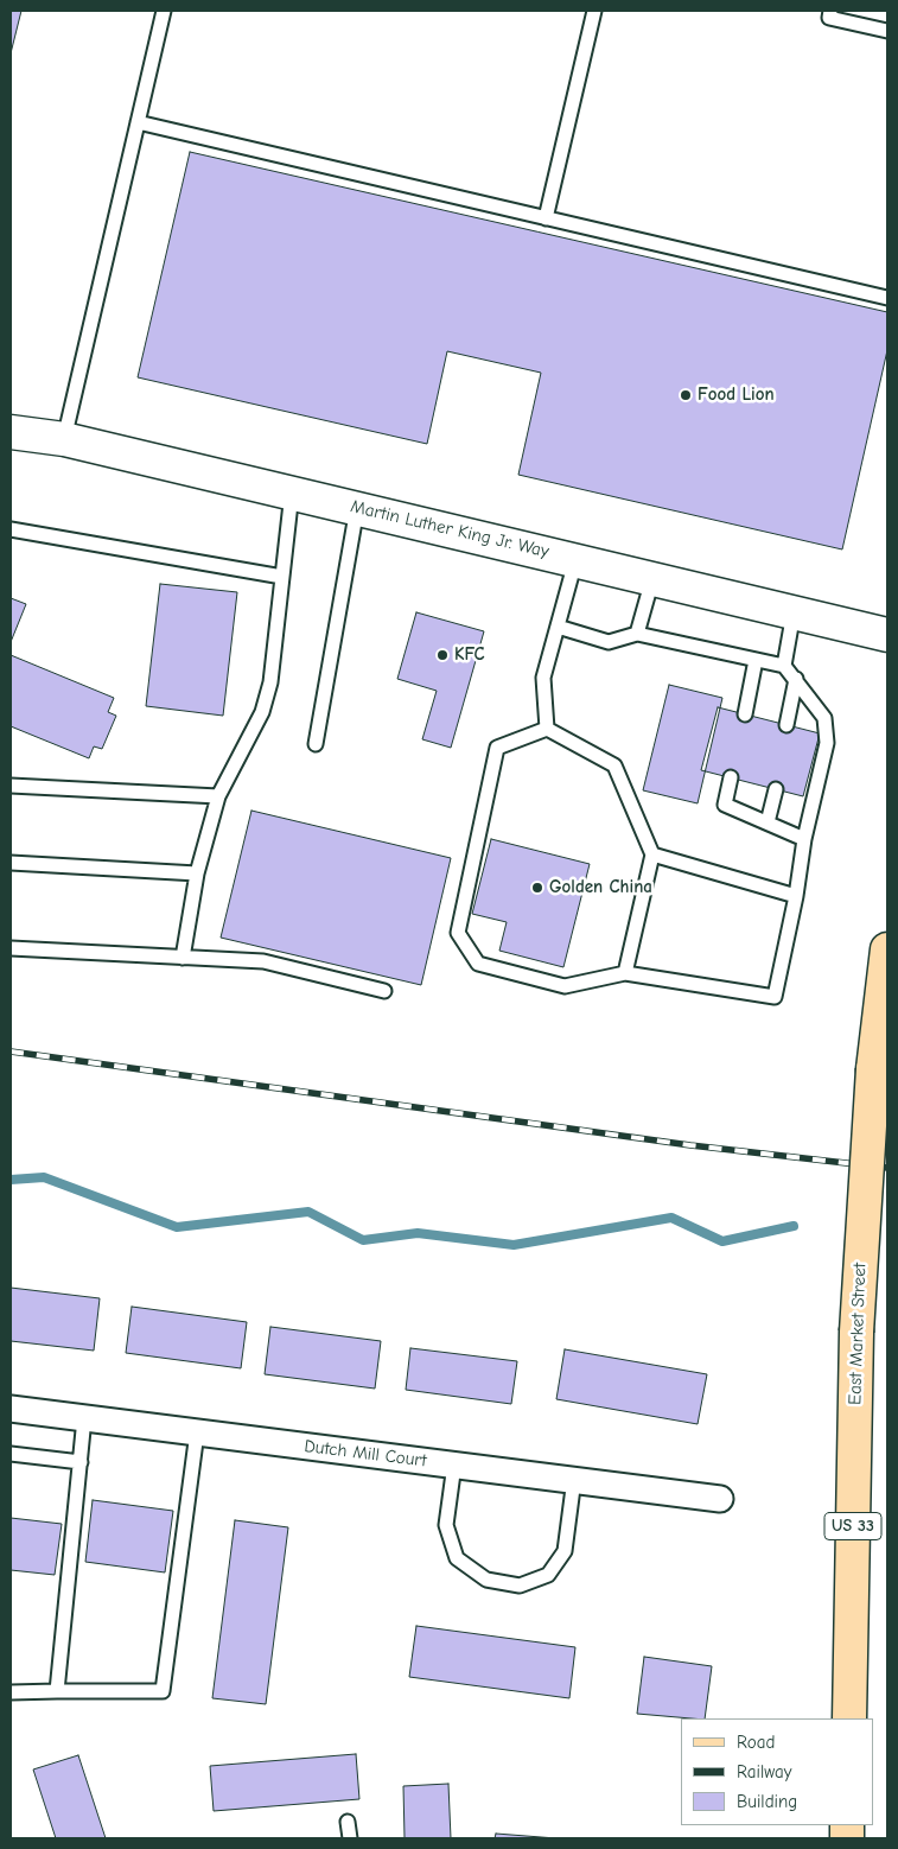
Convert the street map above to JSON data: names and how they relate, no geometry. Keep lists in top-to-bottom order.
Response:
{
  "streets": {
    "main road": ["Martin Luther King Jr. Way", "East Market Street", "US 33"],
    "street": ["Dutch Mill Court"]
  },
  "places": ["Food Lion", "KFC", "Golden China"],
  "legend": ["Road", "Railway", "Building"]
}
